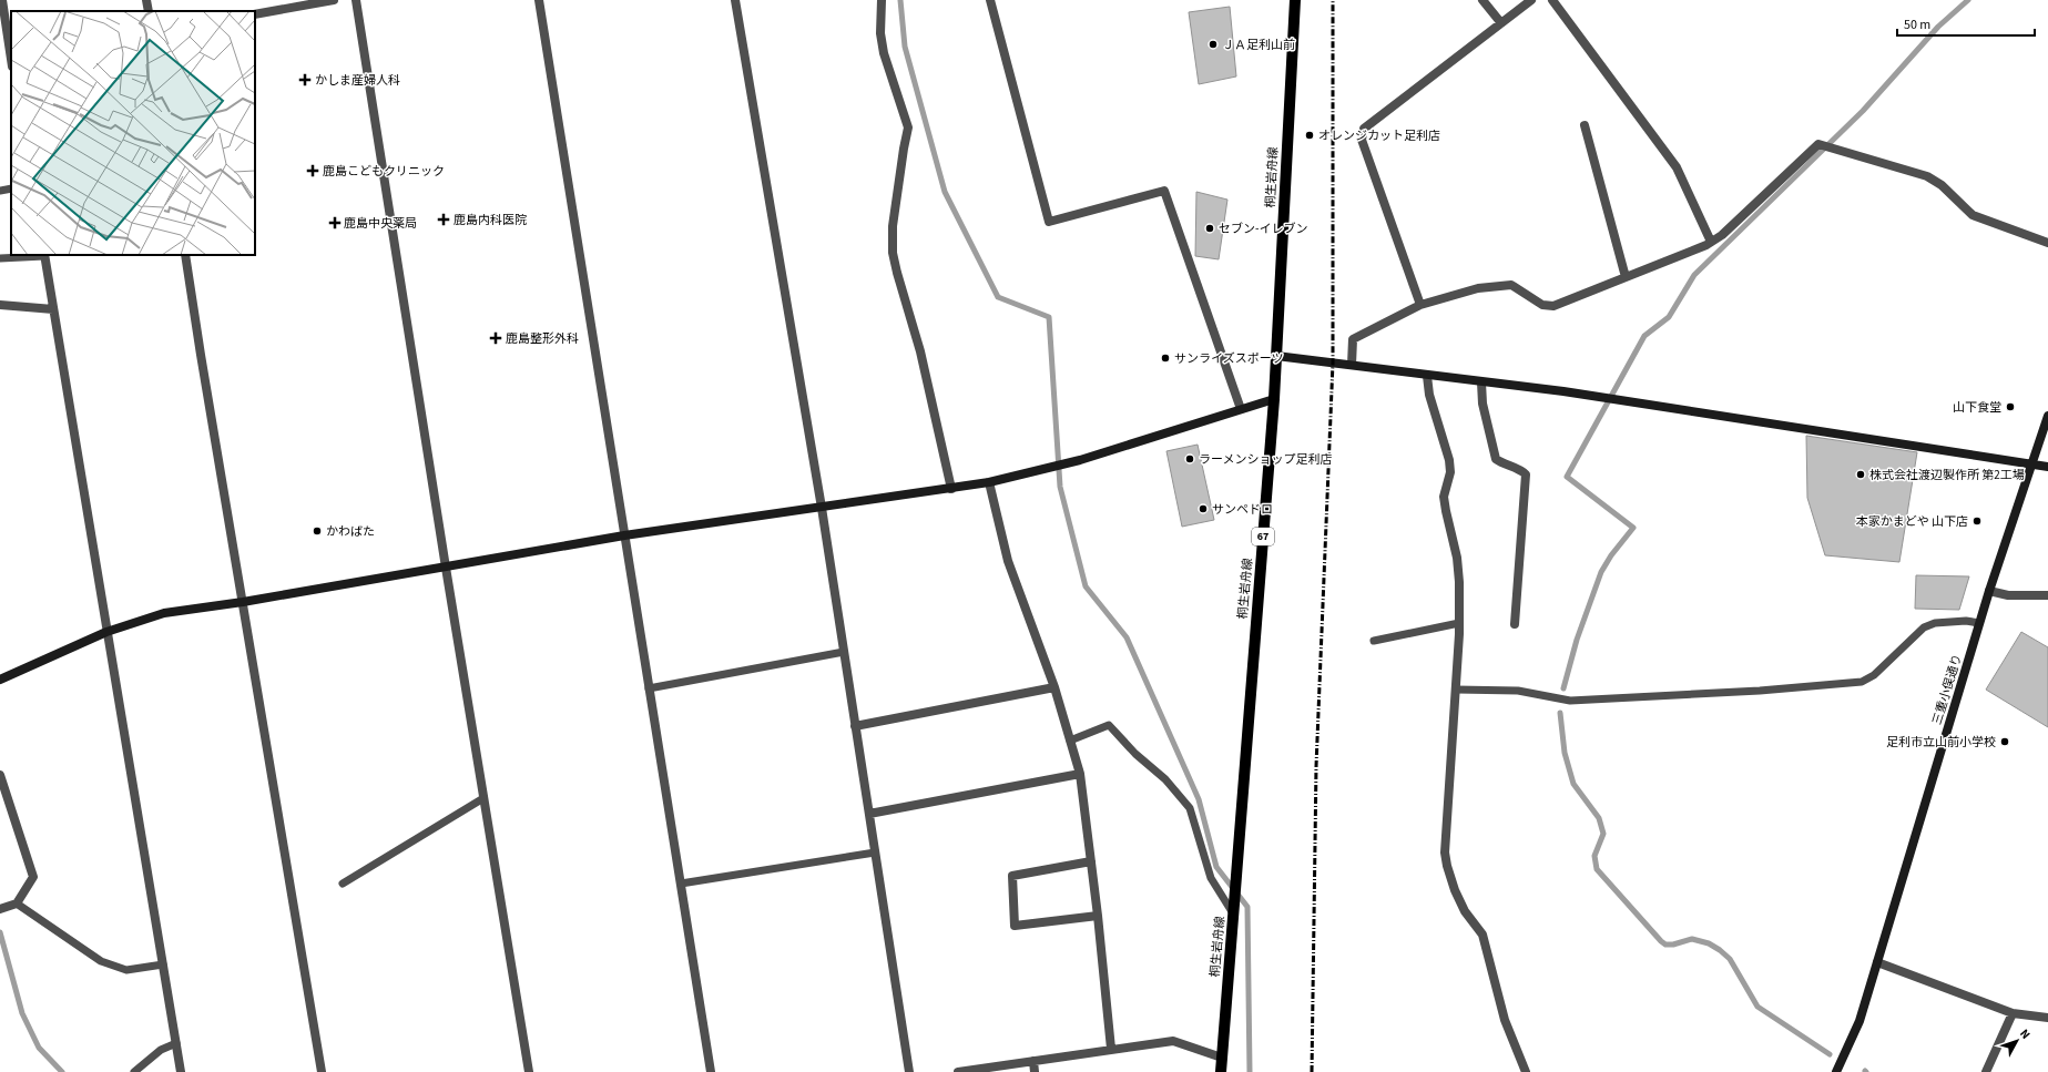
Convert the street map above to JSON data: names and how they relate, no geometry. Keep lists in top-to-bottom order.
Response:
{
  "streets": {
    "main road": ["桐生岩舟線", "67"],
    "street": ["三重小俣通り"]
  },
  "places": {
    "other": [
      "ＪＡ足利山前",
      "オレンジカット足利店",
      "セブン-イレブン",
      "サンライズスポーツ",
      "山下食堂",
      "ラーメンショップ足利店",
      "株式会社渡辺製作所 第2工場",
      "サンペドロ",
      "本家かまどや 山下店",
      "かわばた",
      "足利市立山前小学校"
    ],
    "health": [
      "かしま産婦人科",
      "鹿島こどもクリニック",
      "鹿島内科医院",
      "鹿島中央薬局",
      "鹿島整形外科"
    ]
  },
  "scale_bar": "50 m",
  "north": "top right"
}
